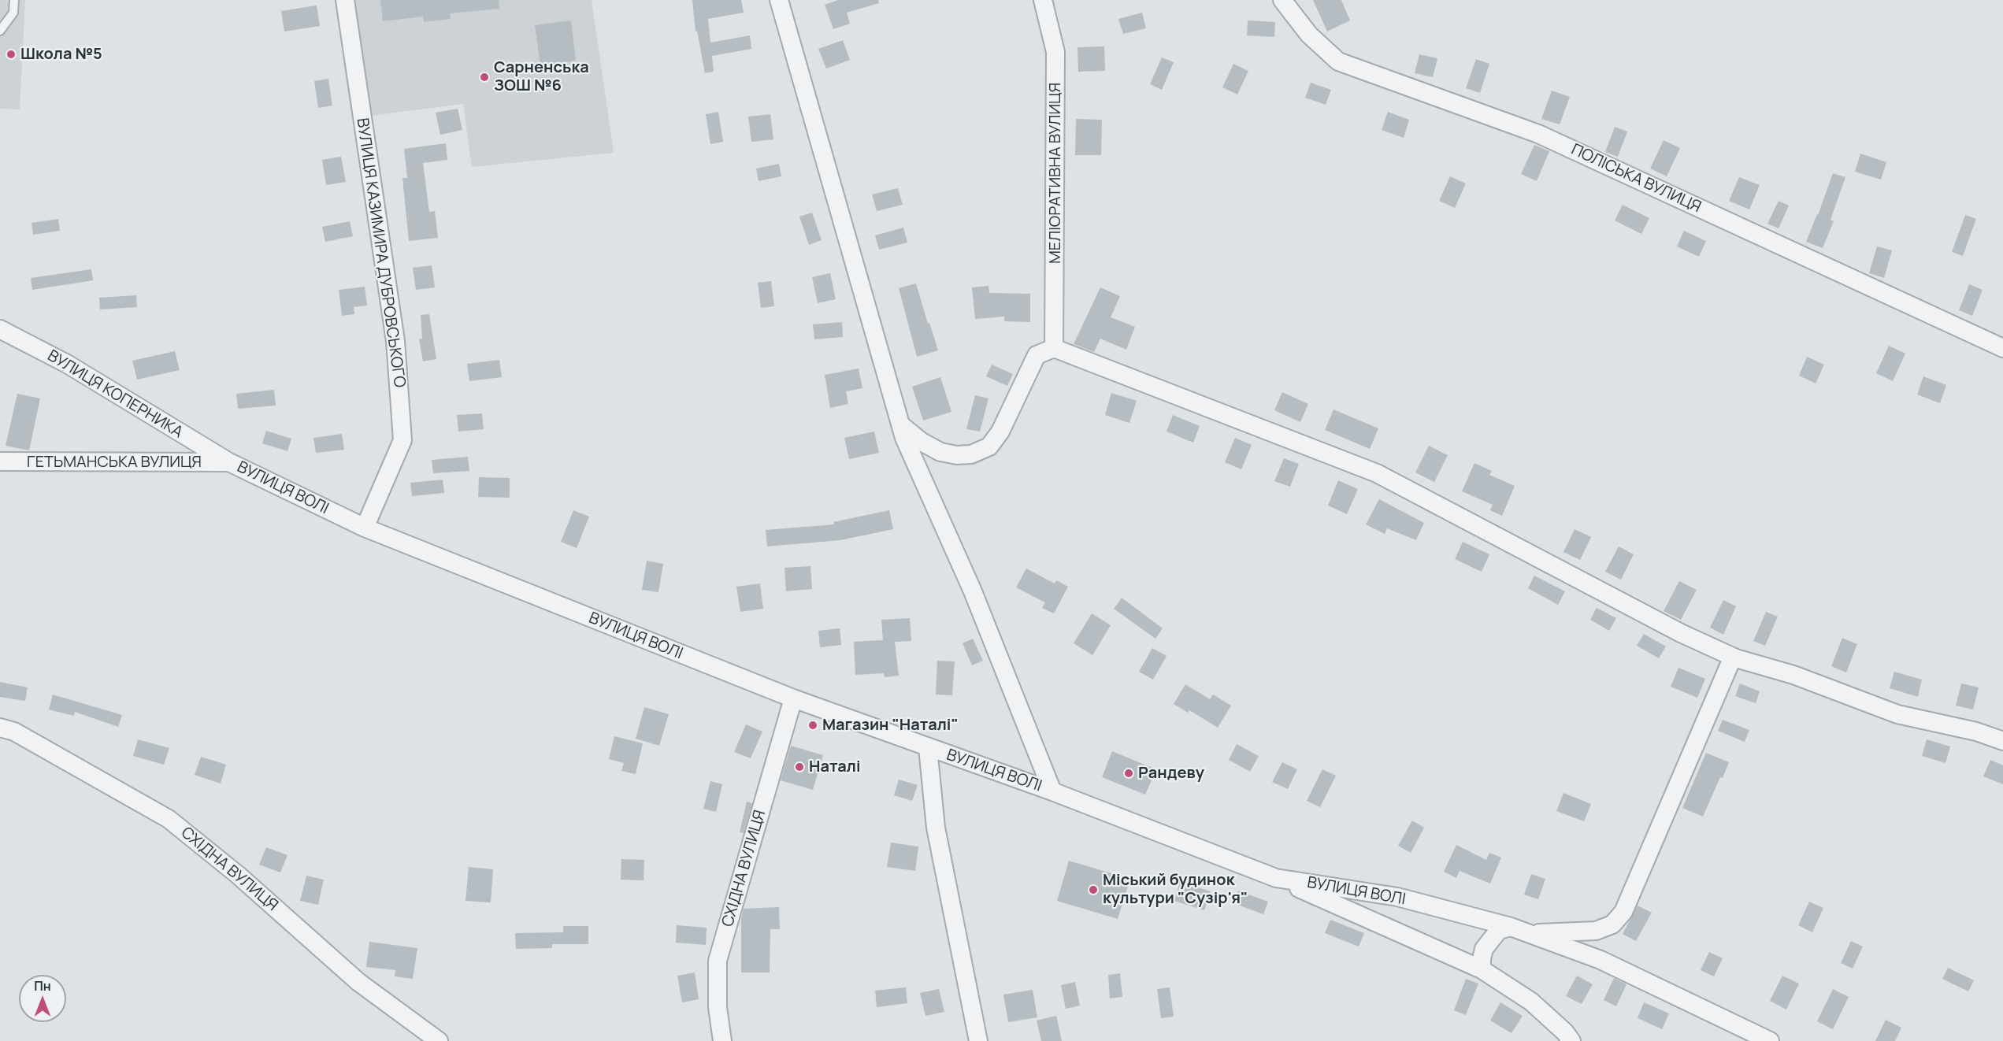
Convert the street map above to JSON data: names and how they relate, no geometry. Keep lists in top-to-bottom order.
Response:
{
  "streets": {
    "street": [
      "МЕЛІОРАТИВНА ВУЛИЦЯ",
      "ПОЛІСЬКА ВУЛИЦЯ",
      "ВУЛИЦЯ КАЗИМИРА ДУБРОВСЬКОГО",
      "ВУЛИЦЯ КОПЕРНИКА",
      "ГЕТЬМАНСЬКА ВУЛИЦЯ",
      "ВУЛИЦЯ ВОЛІ",
      "СХІДНА ВУЛИЦЯ"
    ]
  },
  "crossings": [
    ["ВУЛИЦЯ КАЗИМИРА ДУБРОВСЬКОГО", "ВУЛИЦЯ ВОЛІ"],
    ["ВУЛИЦЯ КОПЕРНИКА", "ГЕТЬМАНСЬКА ВУЛИЦЯ"],
    ["ВУЛИЦЯ КОПЕРНИКА", "ВУЛИЦЯ ВОЛІ"],
    ["ГЕТЬМАНСЬКА ВУЛИЦЯ", "ВУЛИЦЯ ВОЛІ"],
    ["ВУЛИЦЯ ВОЛІ", "СХІДНА ВУЛИЦЯ"]
  ],
  "places": [
    "Школа №5",
    "Сарненська ЗОШ №6",
    "Магазин \"Наталі\"",
    "Наталі",
    "Рандеву",
    "Міський будинок культури \"Сузір'я\""
  ],
  "north": "top"
}
